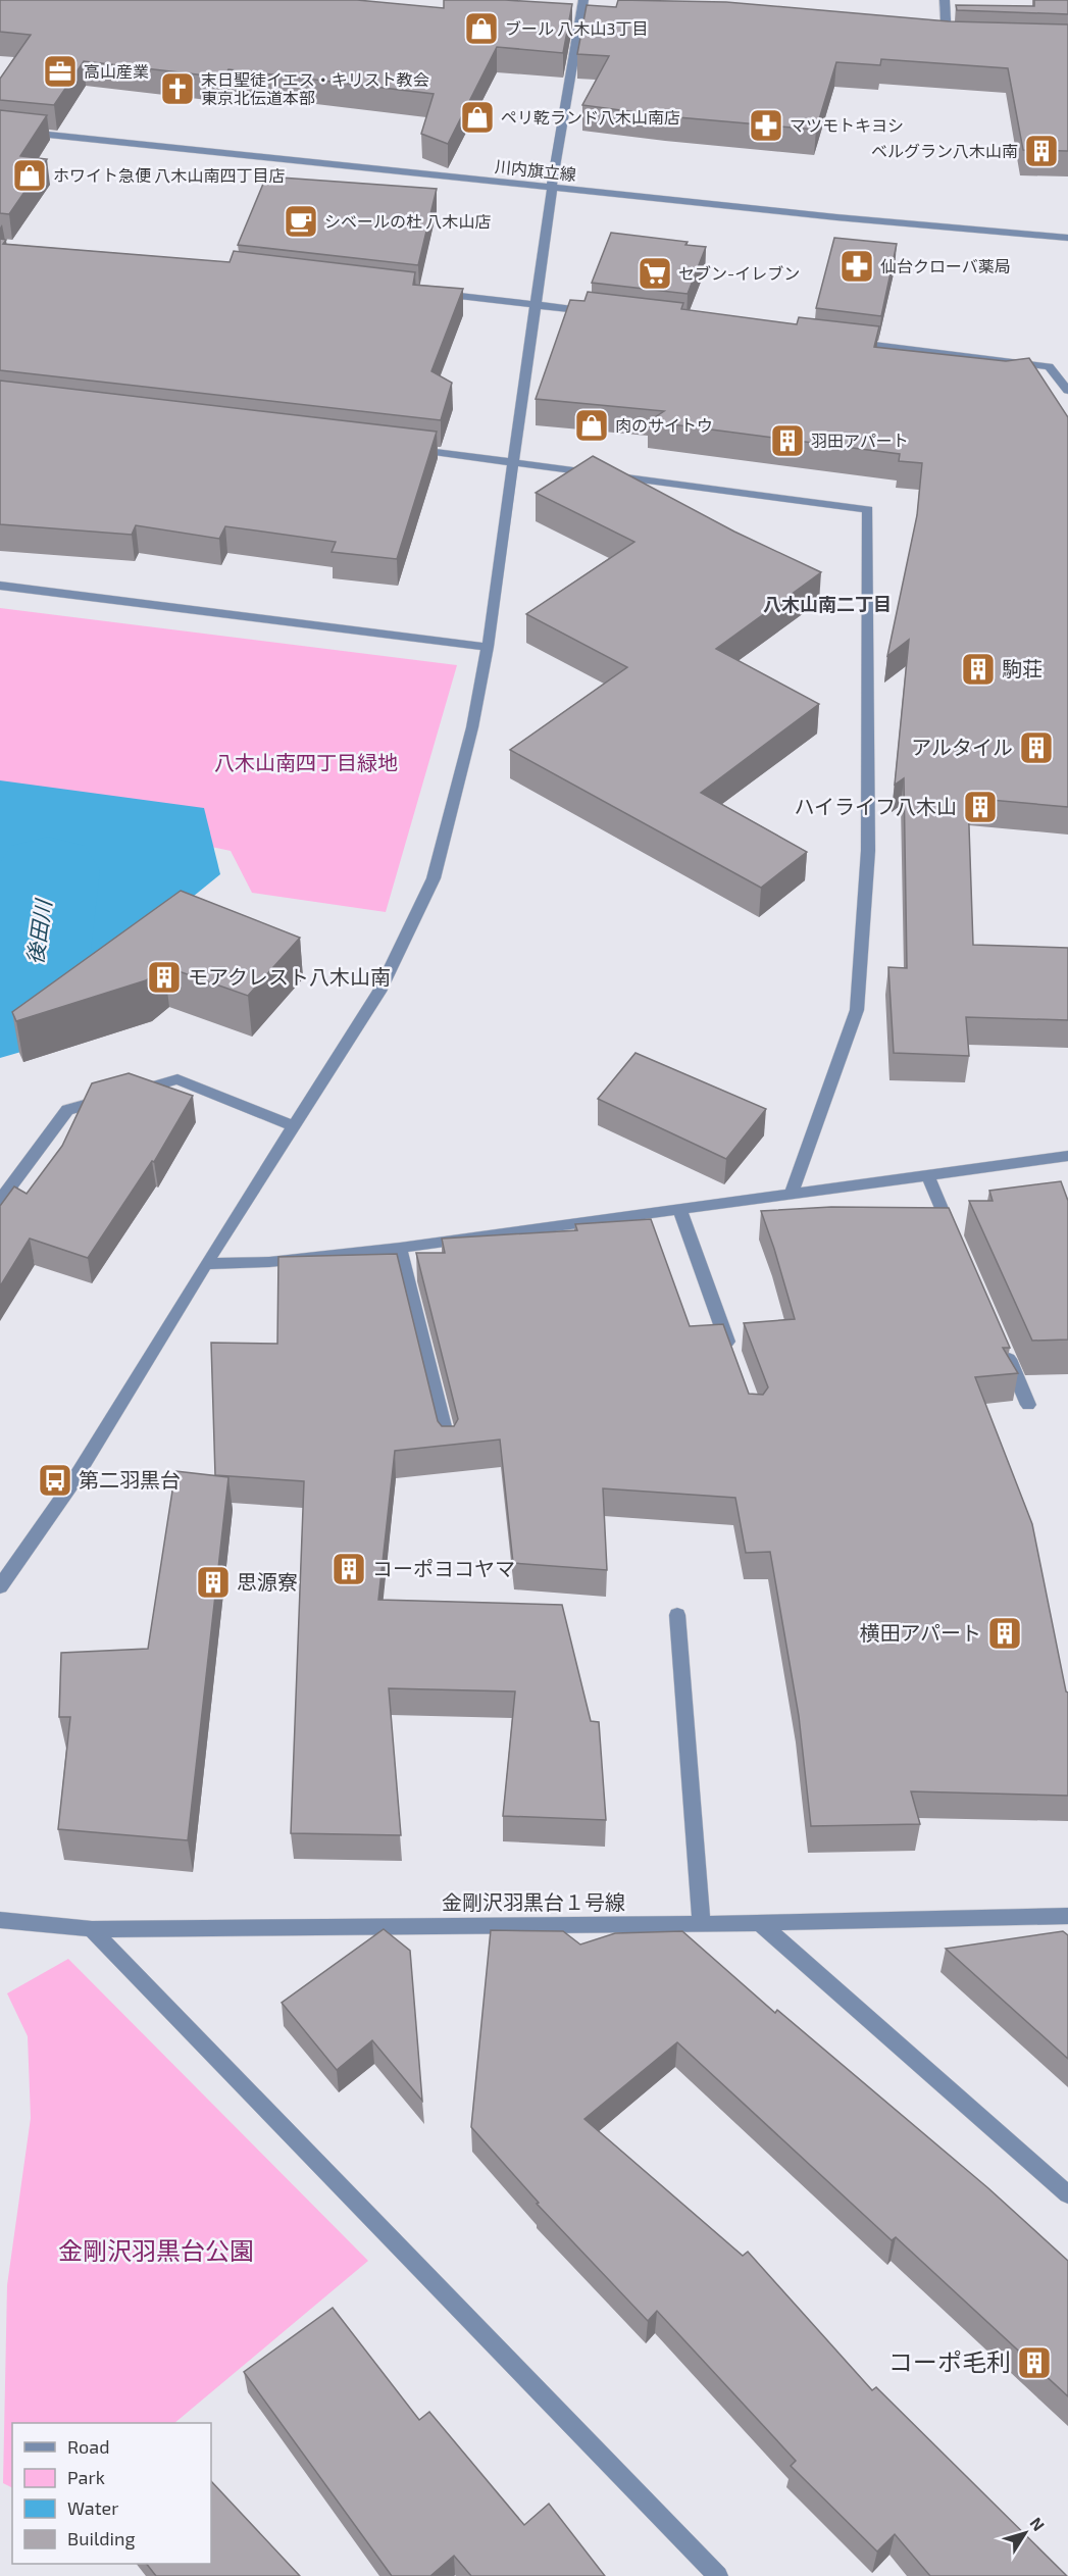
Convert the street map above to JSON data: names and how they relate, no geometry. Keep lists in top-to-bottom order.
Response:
{
  "streets": {
    "street": ["川内旗立線", "金剛沢羽黒台１号線"]
  },
  "districts": ["八木山南二丁目"],
  "water": ["後田川"],
  "parks": ["八木山南四丁目緑地", "金剛沢羽黒台公園"],
  "places": {
    "shop": [
      "ブール 八木山3丁目",
      "ペリ乾ランド八木山南店",
      "ホワイト急便 八木山南四丁目店",
      "肉のサイトウ"
    ],
    "office": ["高山産業"],
    "church": ["末日聖徒イエス・キリスト教会 東京北伝道本部"],
    "pharmacy": ["マツモトキヨシ", "仙台クローバ薬局"],
    "building": [
      "ベルグラン八木山南",
      "羽田アパート",
      "駒荘",
      "アルタイル",
      "ハイライフ八木山",
      "モアクレスト八木山南",
      "コーポヨコヤマ",
      "思源寮",
      "横田アパート",
      "コーポ毛利"
    ],
    "cafe": ["シベールの杜 八木山店"],
    "supermarket": ["セブン-イレブン"],
    "bus stop": ["第二羽黒台"]
  },
  "legend": [
    "Road",
    "Park",
    "Water",
    "Building"
  ],
  "north": "top right"
}
